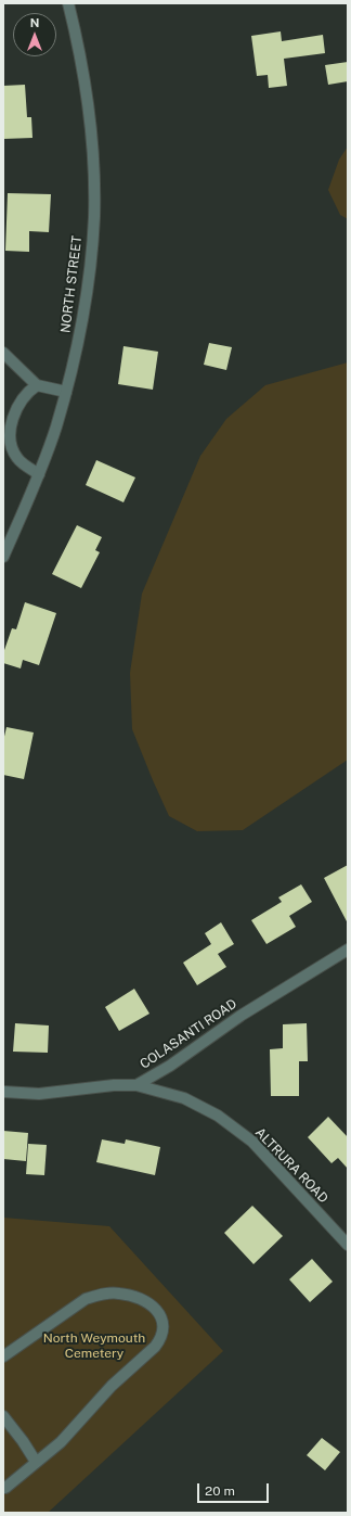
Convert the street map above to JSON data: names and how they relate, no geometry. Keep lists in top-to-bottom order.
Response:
{
  "streets": {
    "street": ["NORTH STREET", "COLASANTI ROAD", "ALTRURA ROAD"]
  },
  "crossings": [
    ["COLASANTI ROAD", "ALTRURA ROAD"]
  ],
  "parks": ["North Weymouth Cemetery"],
  "scale_bar": "20 m",
  "north": "top"
}
